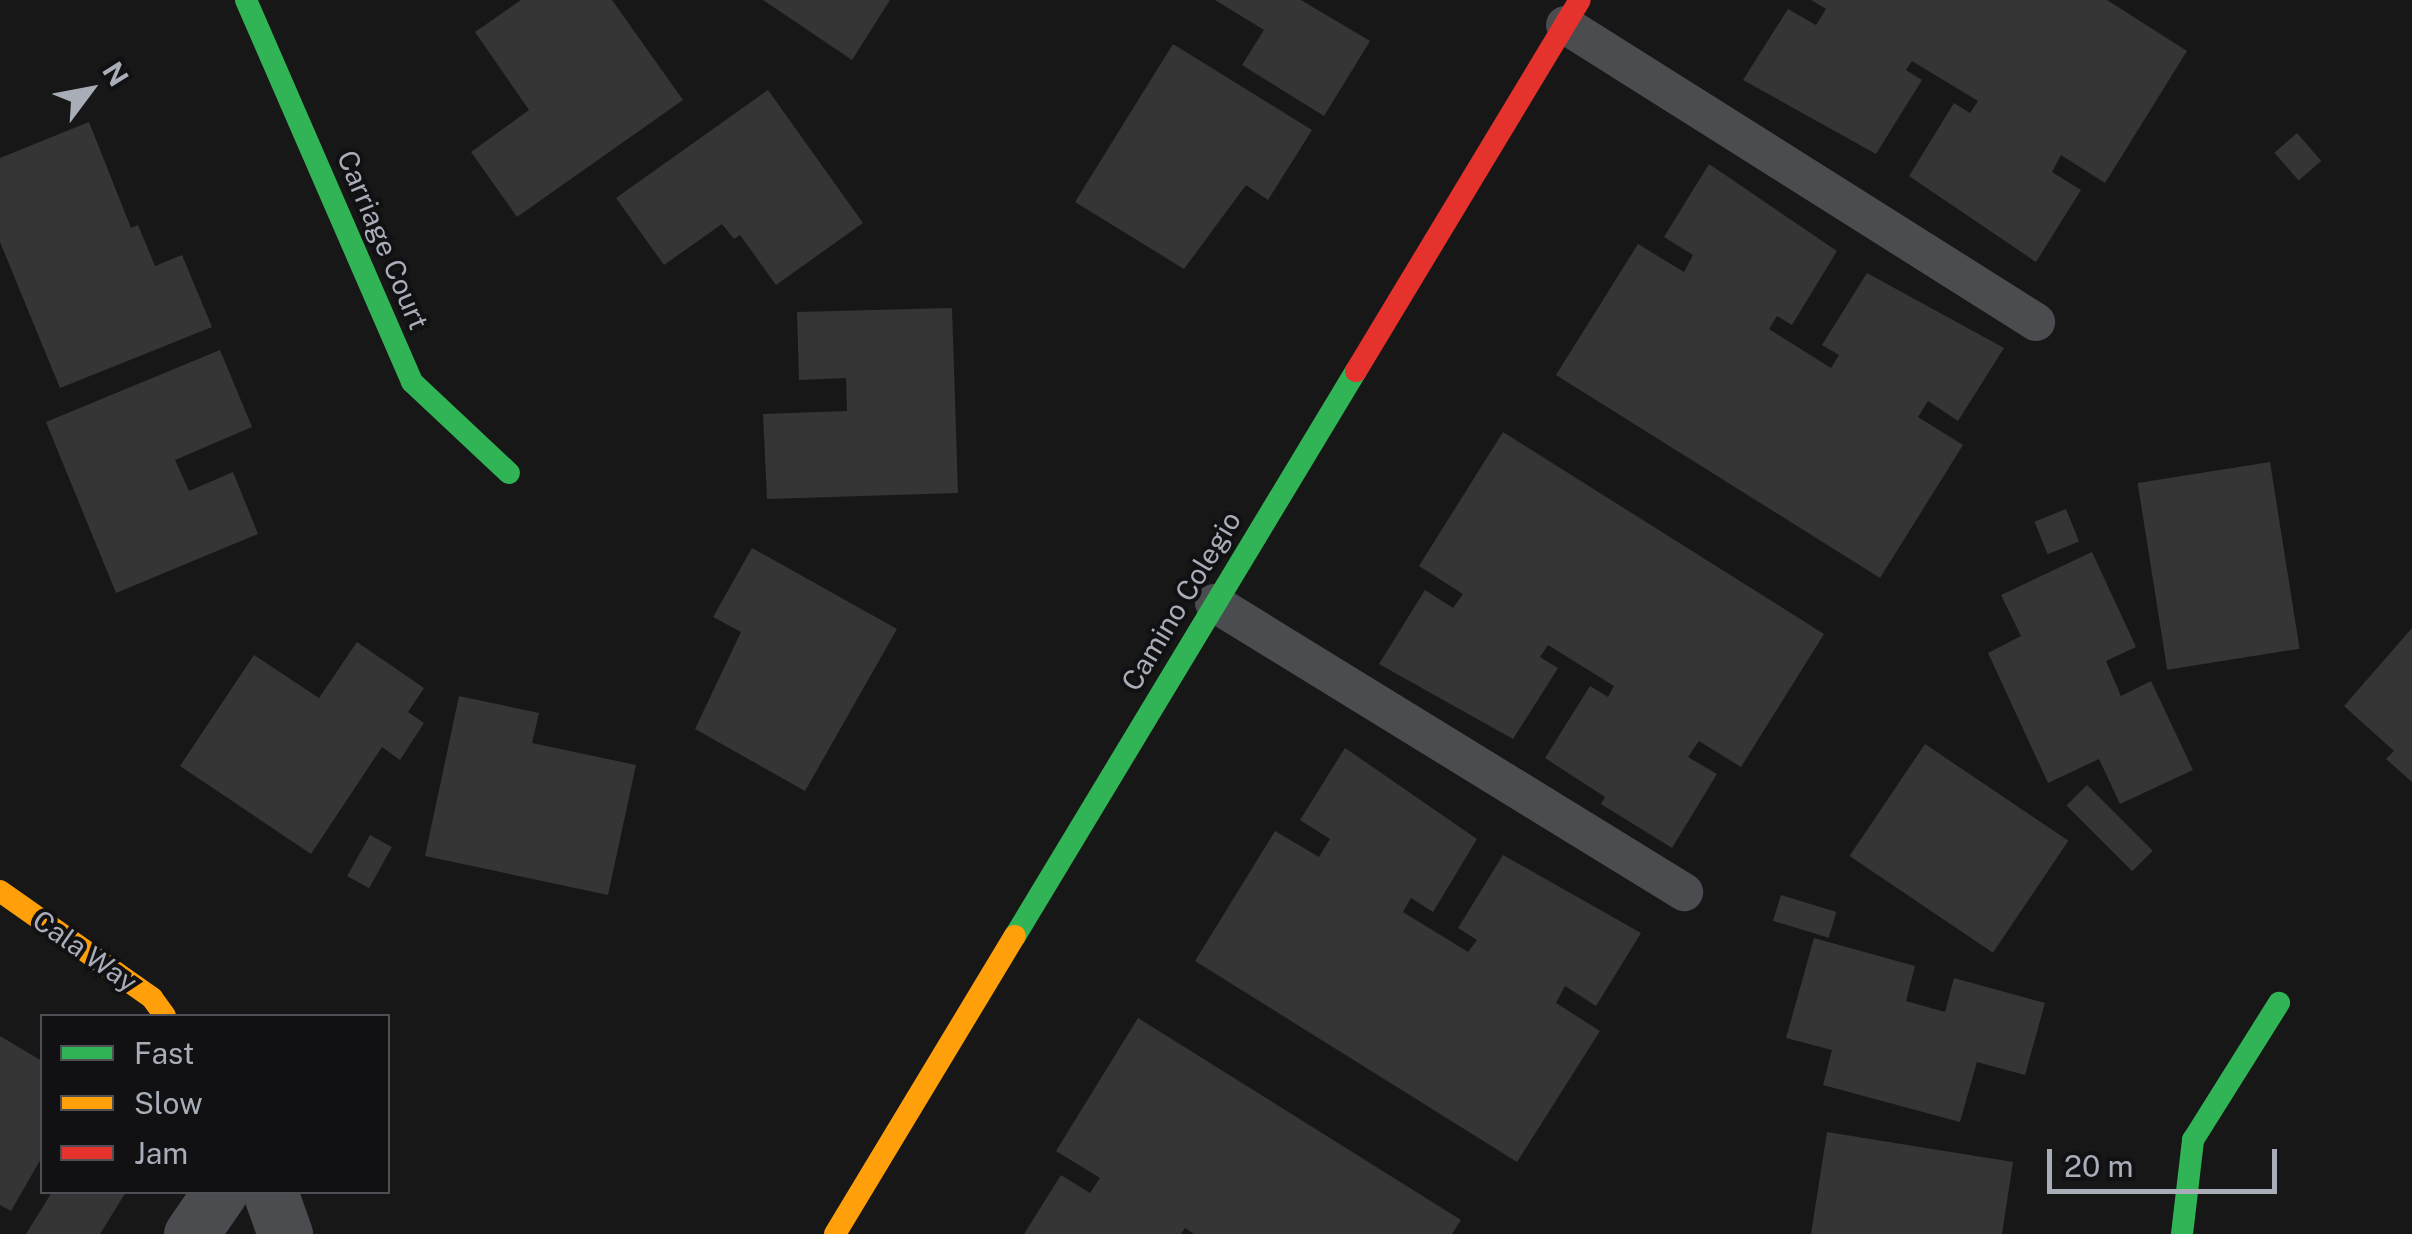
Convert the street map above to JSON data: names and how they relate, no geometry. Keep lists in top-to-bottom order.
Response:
{
  "streets": {
    "street": ["Carriage Court", "Camino Colegio", "Cala Way"]
  },
  "legend": ["Fast", "Slow", "Jam"],
  "scale_bar": "20 m",
  "north": "top right"
}
